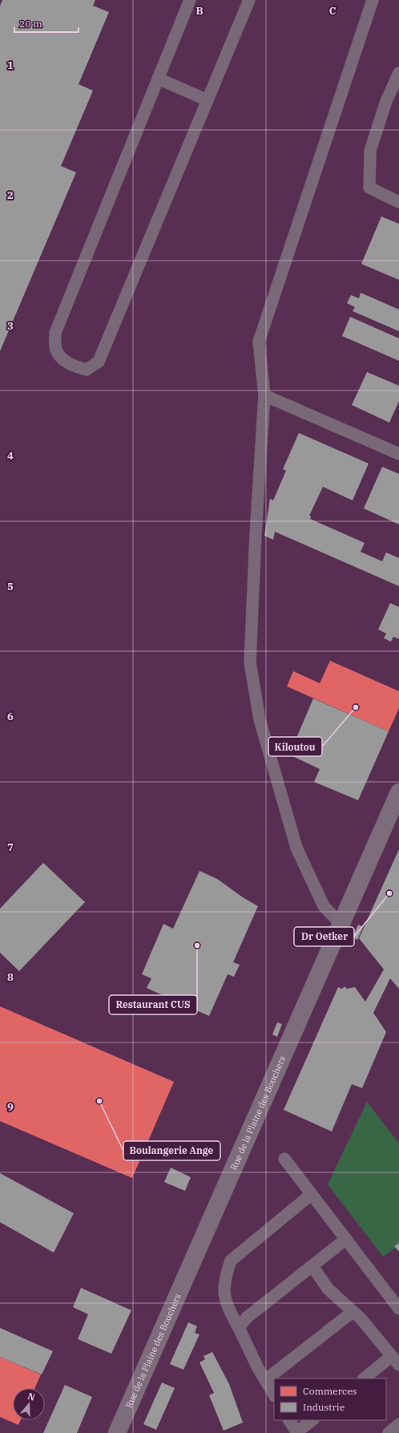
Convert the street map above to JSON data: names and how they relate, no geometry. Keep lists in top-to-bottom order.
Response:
{
  "streets": {
    "street": ["Rue de la Plaine des Bouchers"]
  },
  "places": [
    "Kiloutou",
    "Dr Oetker",
    "Restaurant CUS",
    "Boulangerie Ange"
  ],
  "legend": ["Commerces", "Industrie"],
  "scale_bar": "20 m",
  "north": "top",
  "grid": {
    "columns": ["B", "C"],
    "rows": [
      "1",
      "2",
      "3",
      "4",
      "5",
      "6",
      "7",
      "8",
      "9"
    ]
  }
}
